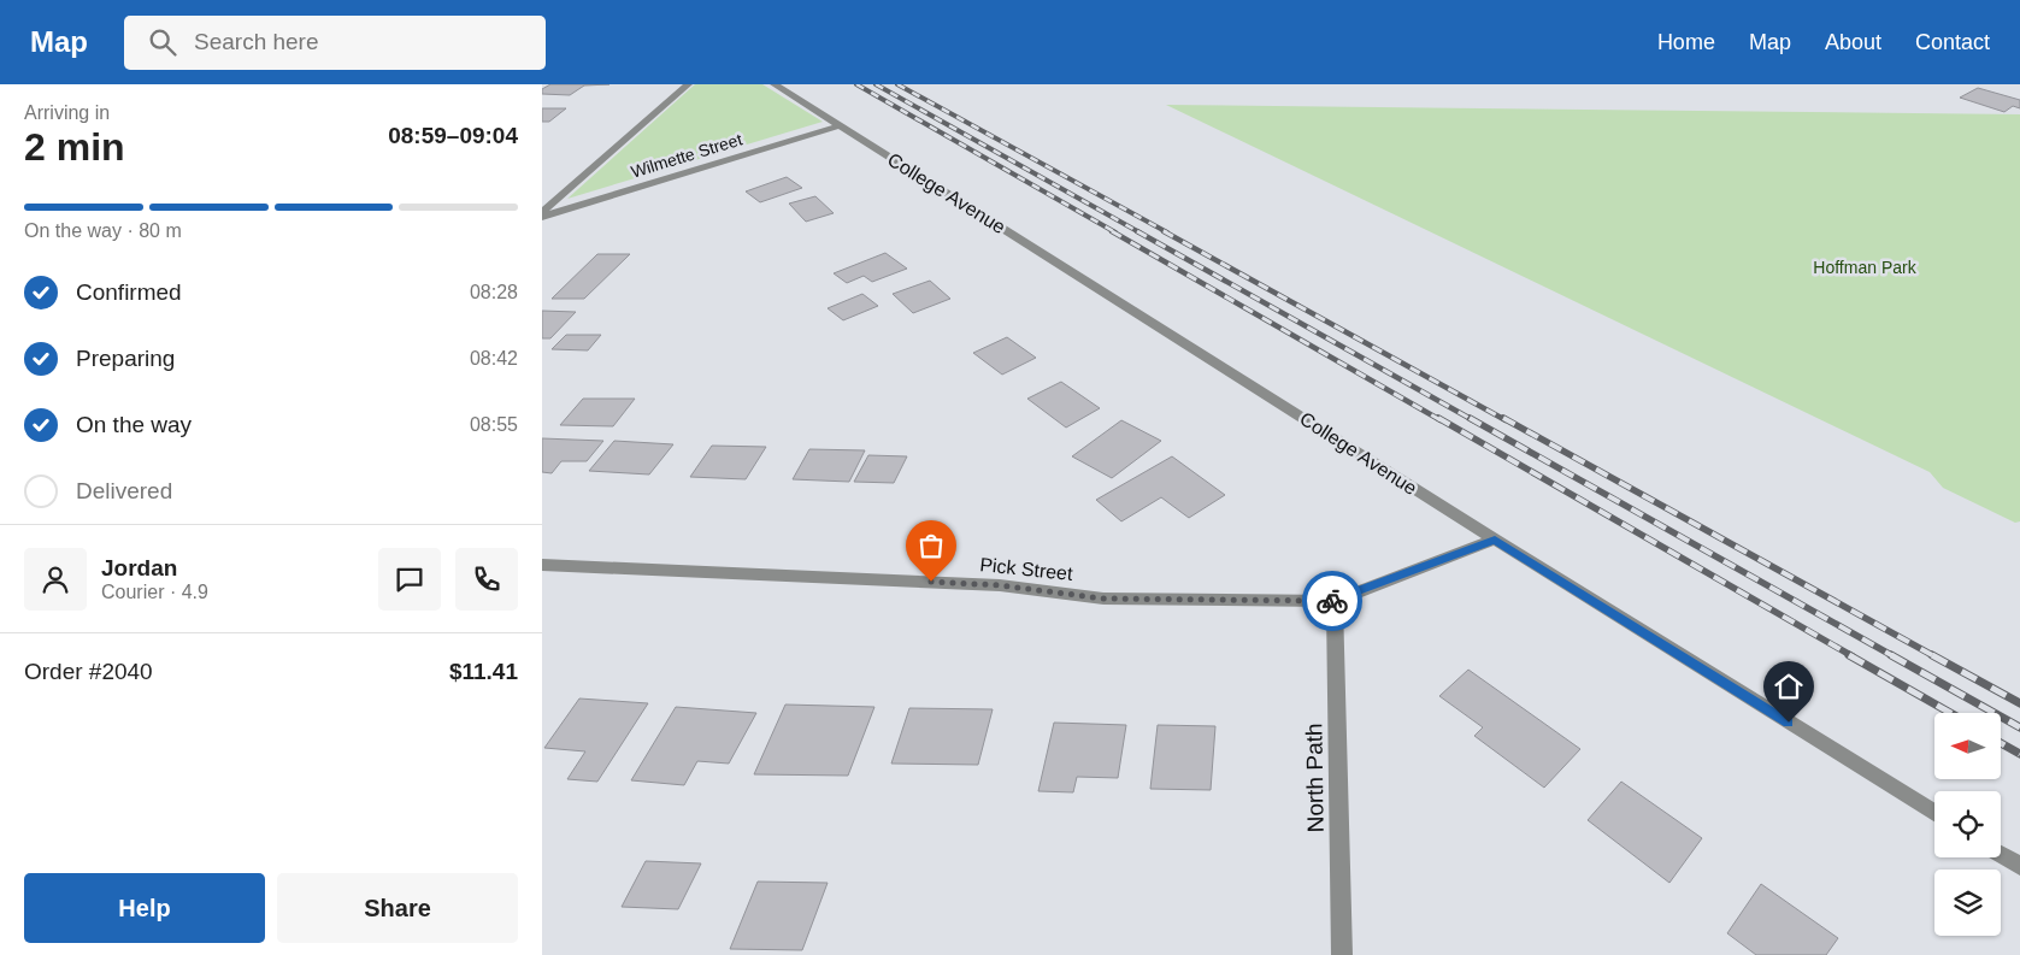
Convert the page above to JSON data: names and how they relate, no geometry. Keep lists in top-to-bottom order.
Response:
{
  "streets": {
    "street": [
      "Wilmette Street",
      "College Avenue",
      "Pick Street",
      "North Path"
    ]
  },
  "crossings": [
    ["Wilmette Street", "College Avenue"],
    ["College Avenue", "Pick Street"],
    ["Pick Street", "North Path"]
  ],
  "parks": ["Hoffman Park"],
  "north": "left",
  "page": {
    "header": "Map",
    "search": "Search here",
    "nav": [
      "Home",
      "Map",
      "About",
      "Contact"
    ],
    "heading": ["2 min", "Arriving in", "08:59–09:04"],
    "panel": [
      "Jordan",
      "Courier · 4.9",
      "Order #2040",
      "$11.41"
    ],
    "bar": "On the way · 80 m",
    "list": [
      ["Confirmed", "08:28"],
      ["Preparing", "08:42"],
      ["On the way", "08:55"],
      "Delivered"
    ],
    "buttons": ["Help", "Share"]
  }
}
